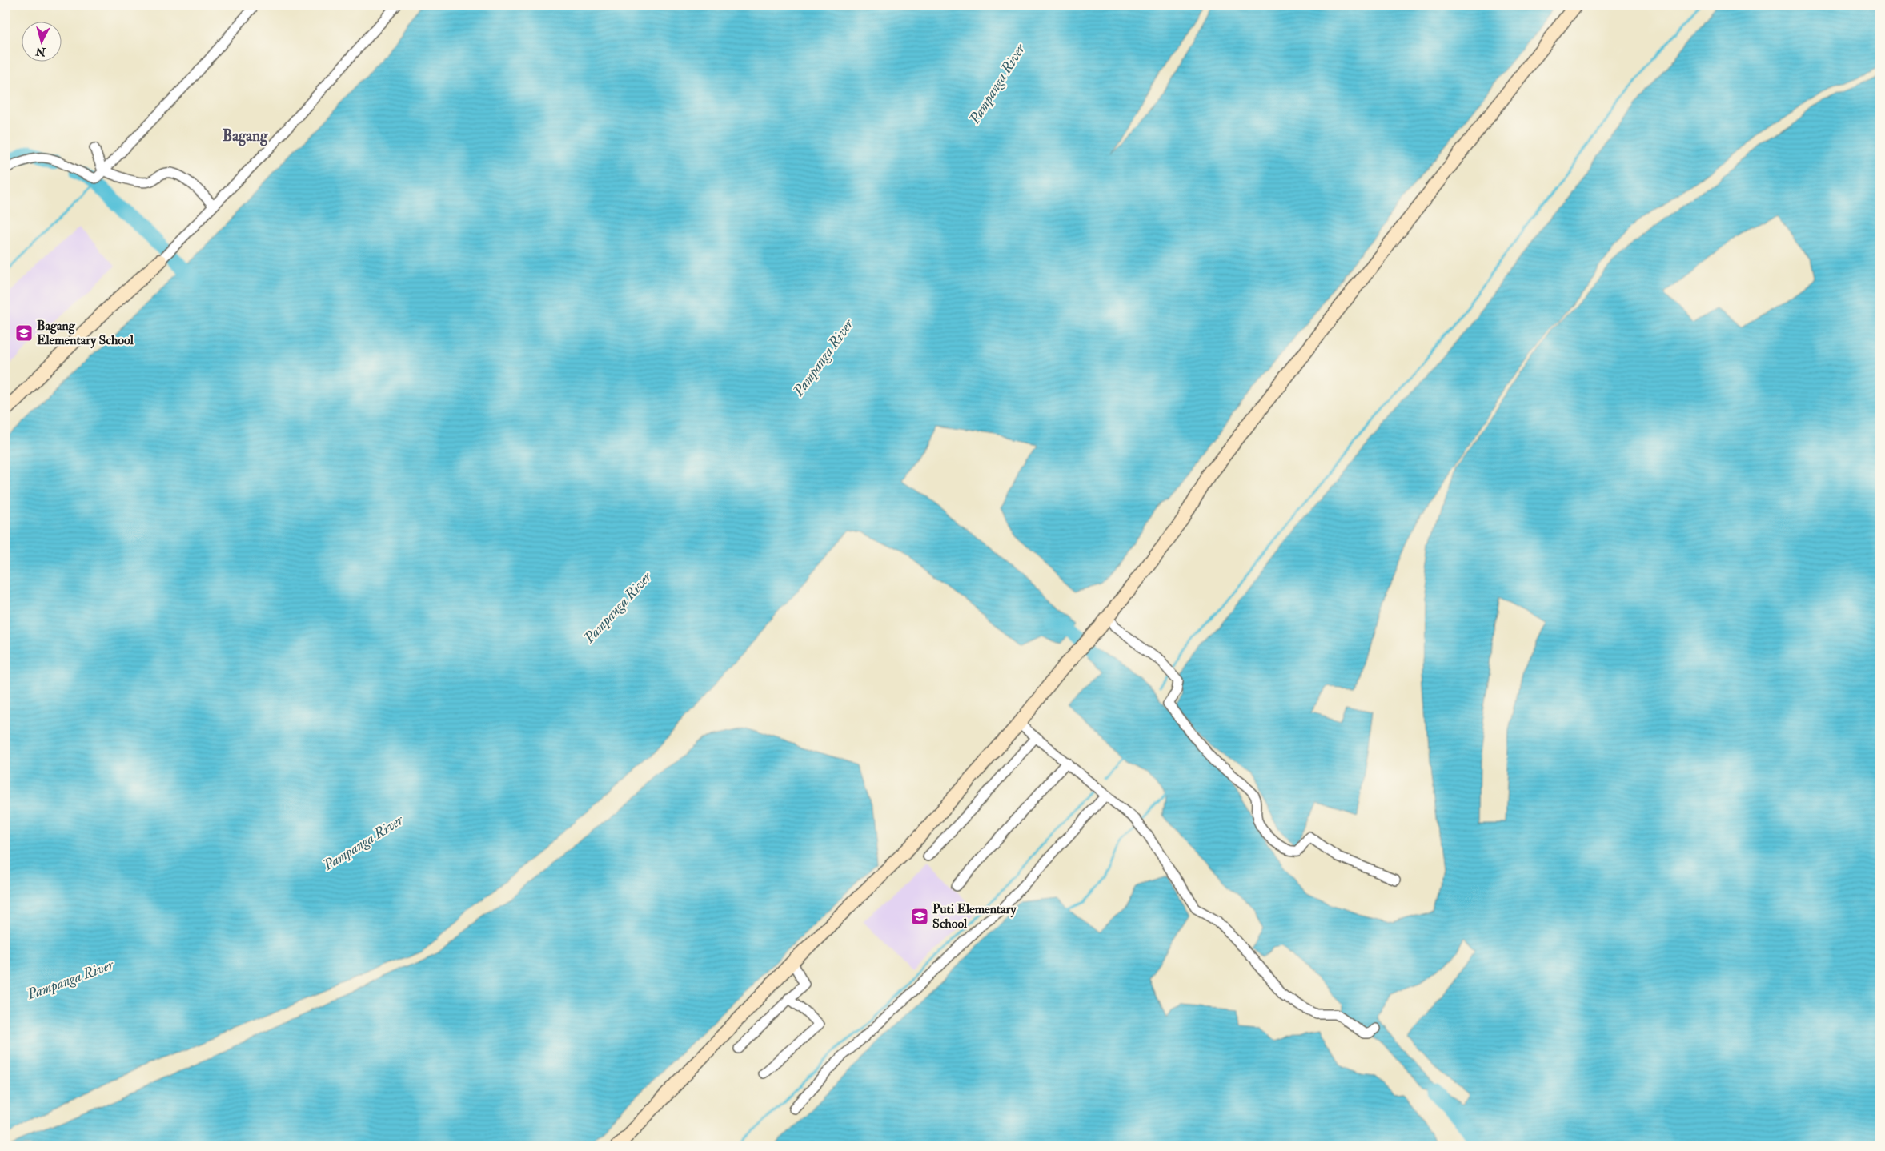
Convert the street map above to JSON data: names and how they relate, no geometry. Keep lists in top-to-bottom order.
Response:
{
  "districts": ["Bagang"],
  "water": ["Pampanga River"],
  "places": {
    "school or university": ["Bagang Elementary School", "Puti Elementary School"]
  },
  "north": "bottom"
}
